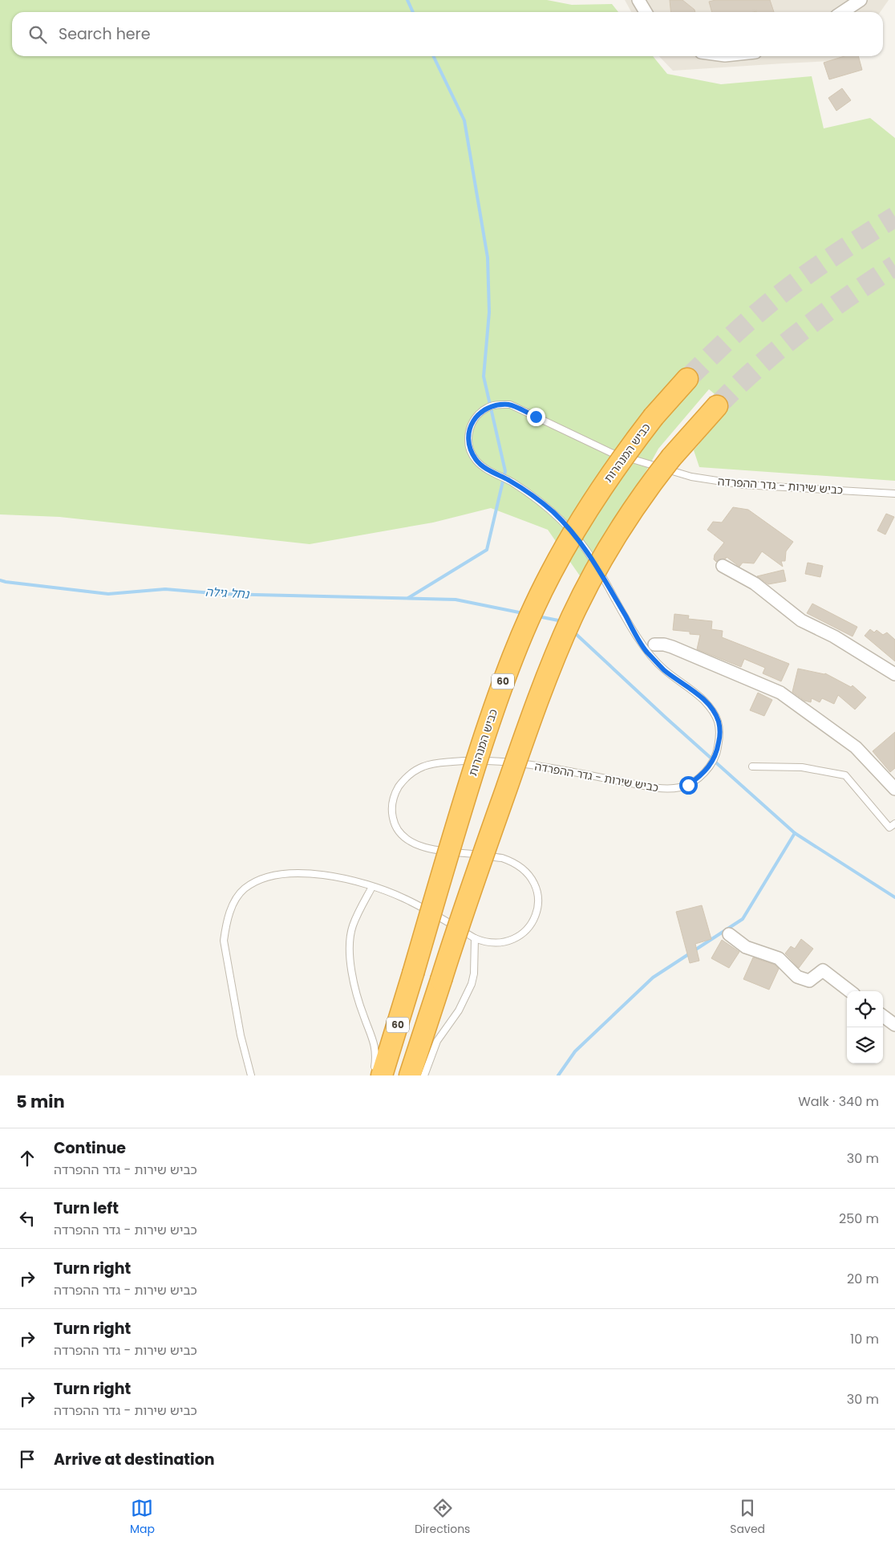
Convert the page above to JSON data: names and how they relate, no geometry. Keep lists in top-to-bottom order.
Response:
{
  "streets": {
    "highway": ["כביש המנהרות", "60"],
    "lane": ["כביש שירות - גדר ההפרדה"]
  },
  "water": ["נחל גילה"],
  "page": {
    "search": "Search here",
    "heading": ["5 min", "Walk · 340 m"],
    "list": [
      ["Continue", "כביש שירות - גדר ההפרדה", "30 m"],
      ["Turn left", "כביש שירות - גדר ההפרדה", "250 m"],
      ["Turn right", "כביש שירות - גדר ההפרדה", "20 m"],
      ["Turn right", "כביש שירות - גדר ההפרדה", "10 m"],
      ["Turn right", "כביש שירות - גדר ההפרדה", "30 m"],
      "Arrive at destination"
    ],
    "nav": ["Map", "Directions", "Saved"]
  }
}
